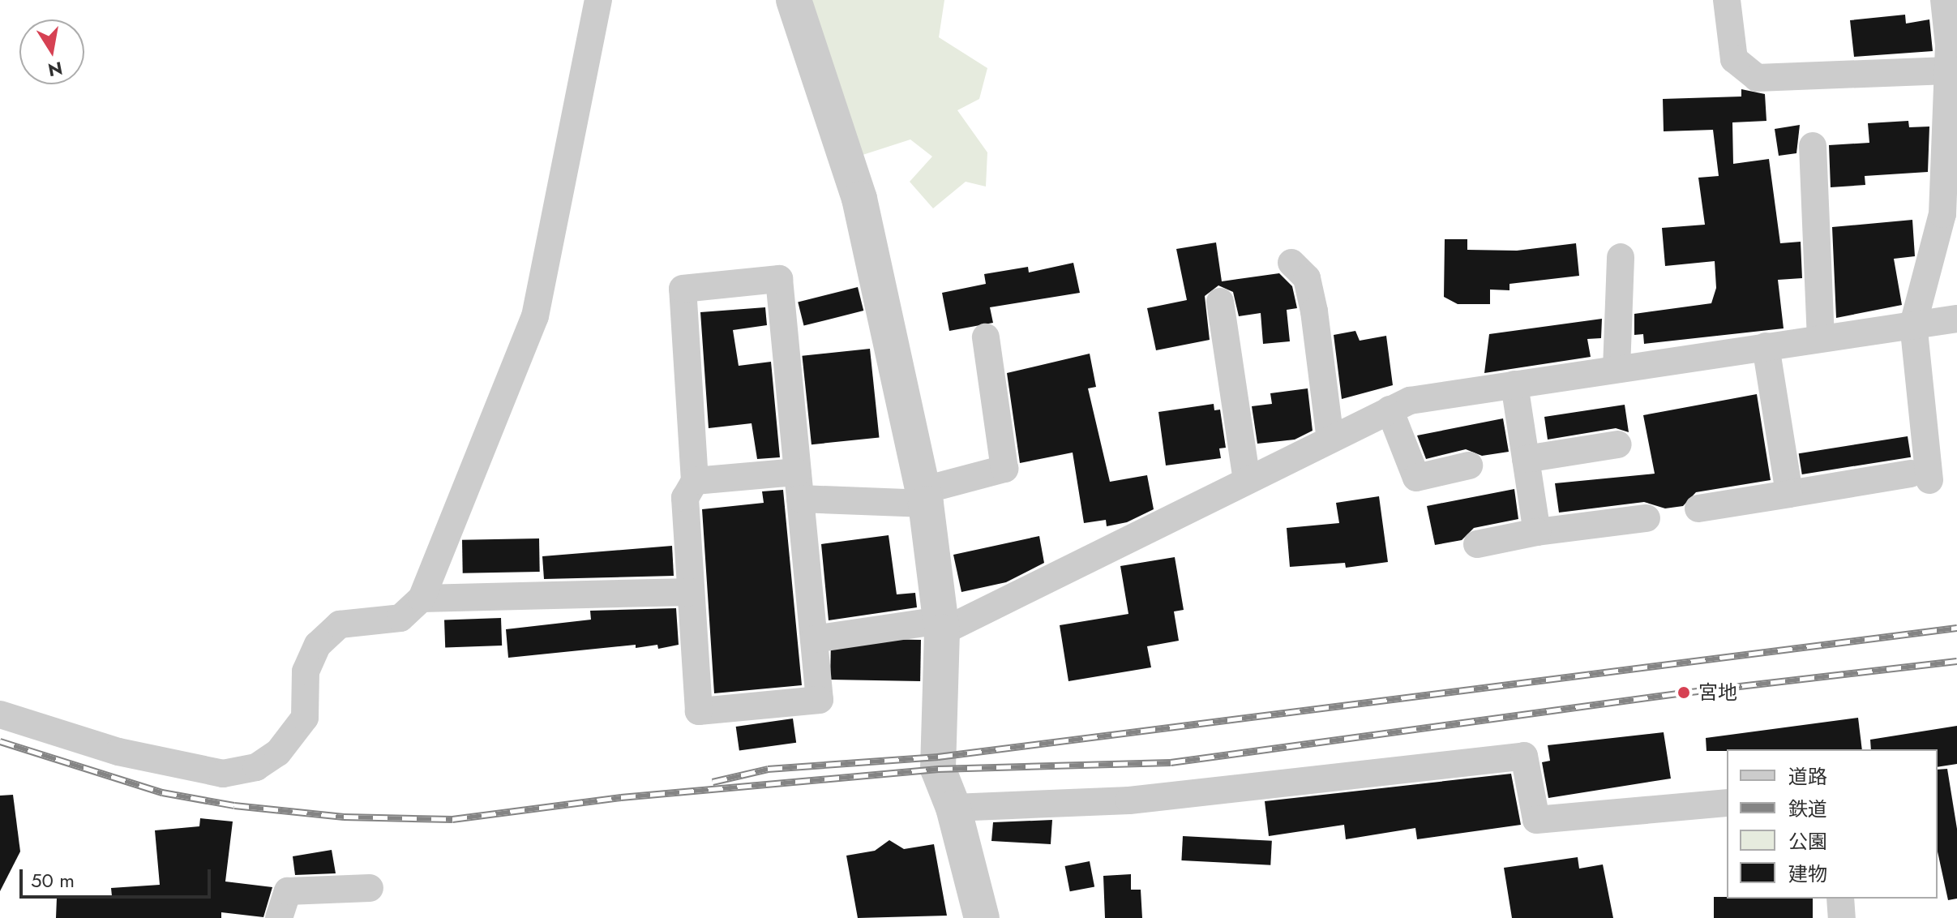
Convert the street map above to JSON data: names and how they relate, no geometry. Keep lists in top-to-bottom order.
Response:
{
  "places": ["宮地"],
  "legend": [
    "道路",
    "鉄道",
    "公園",
    "建物"
  ],
  "scale_bar": "50 m",
  "north": "bottom"
}
